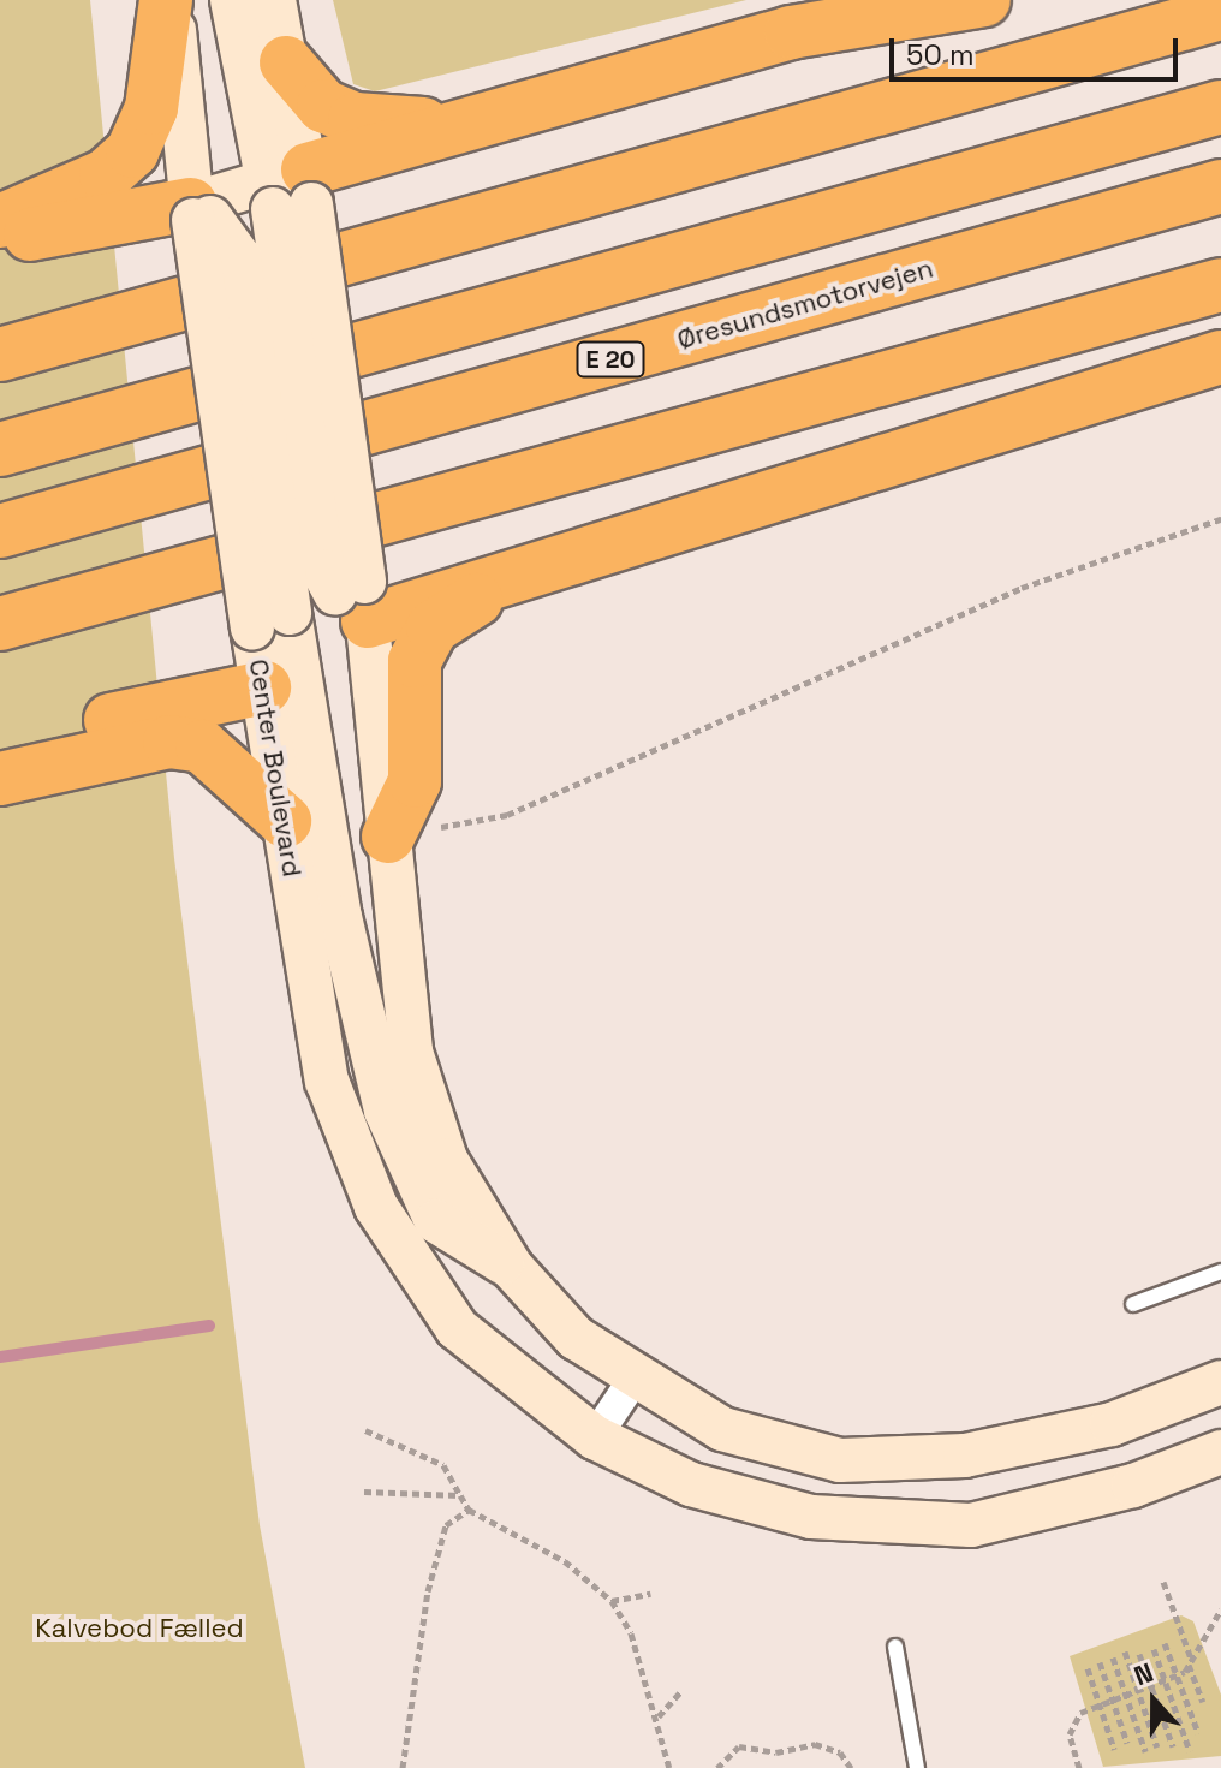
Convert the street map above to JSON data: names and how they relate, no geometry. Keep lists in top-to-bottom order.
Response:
{
  "streets": {
    "highway": ["Øresundsmotorvejen", "E 20"],
    "street": ["Center Boulevard"]
  },
  "parks": ["Kalvebod Fælled"],
  "scale_bar": "50 m",
  "north": "top"
}
